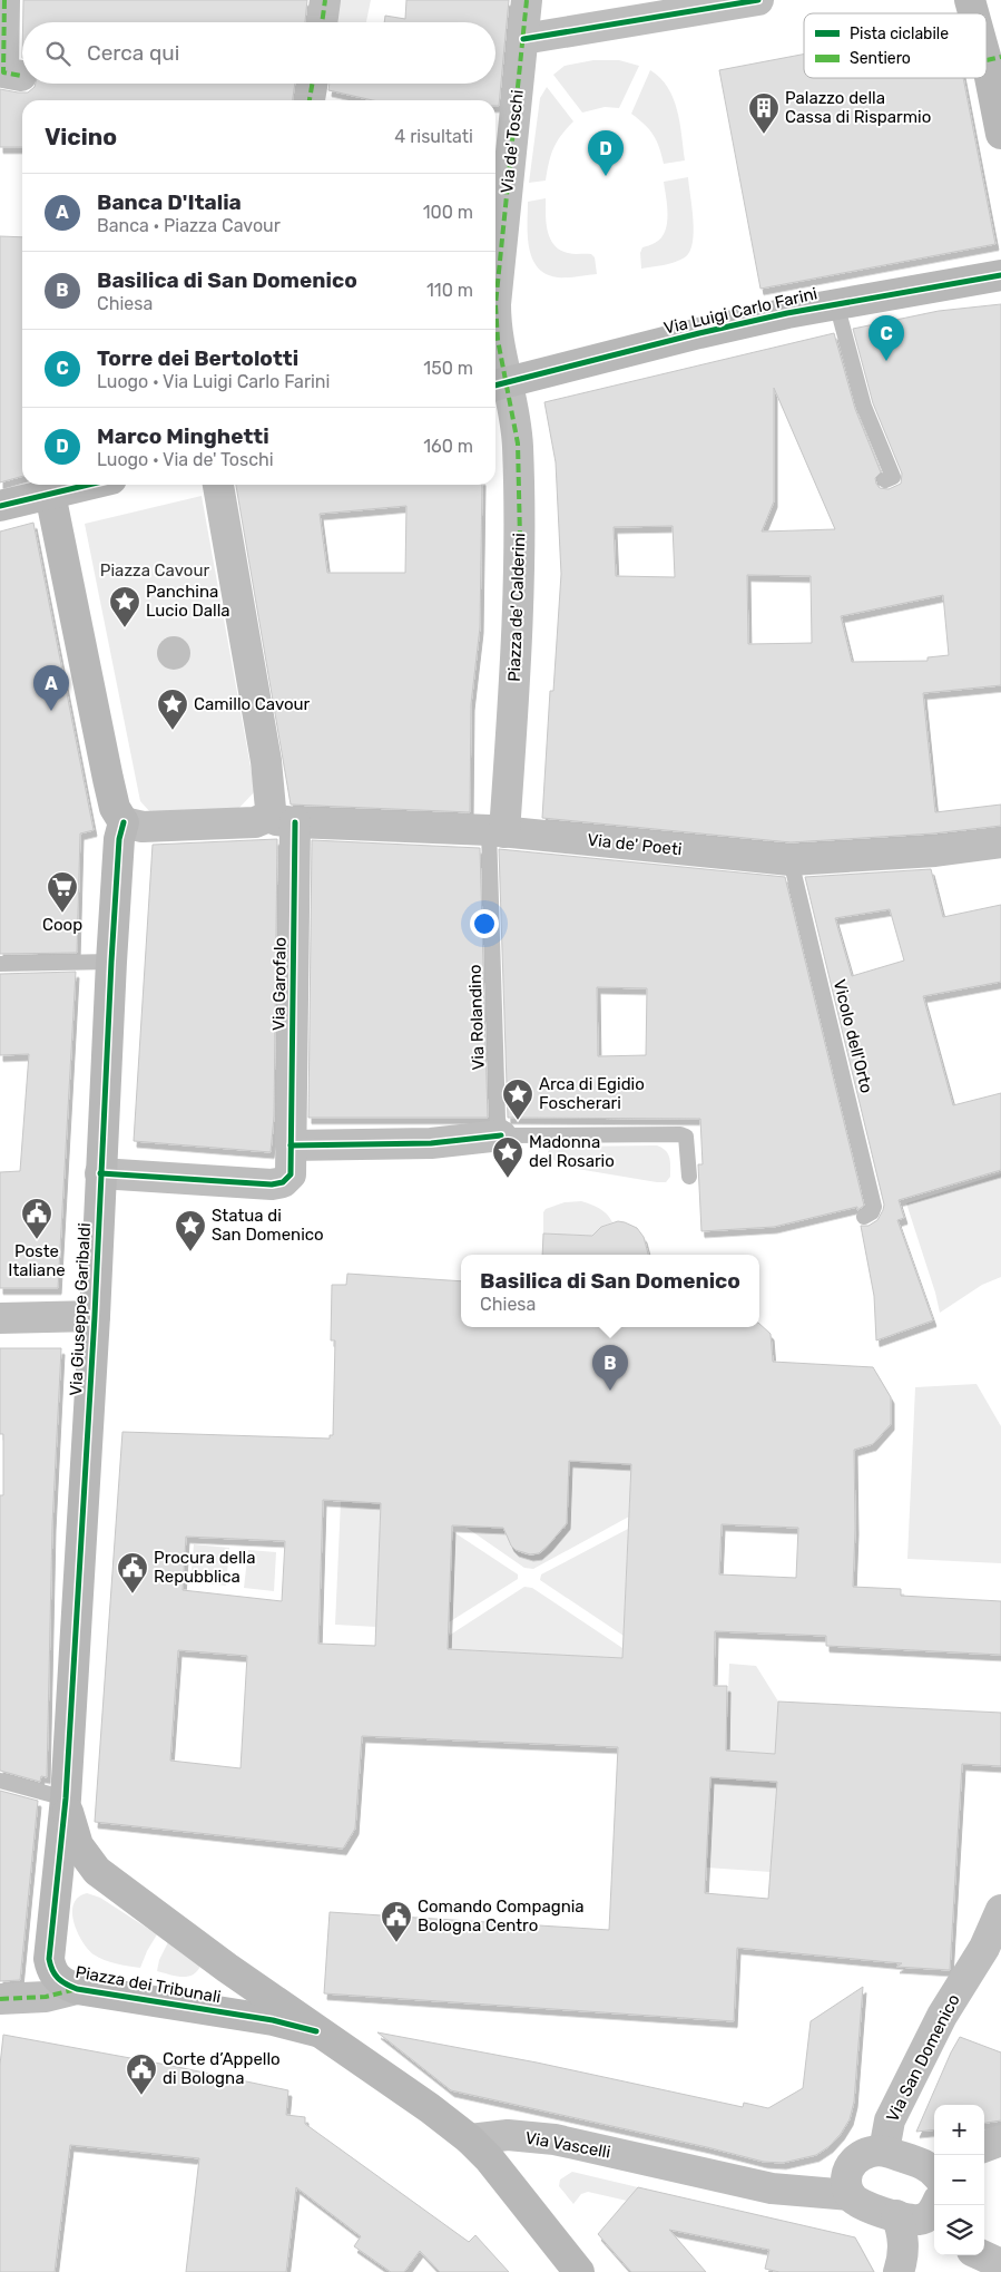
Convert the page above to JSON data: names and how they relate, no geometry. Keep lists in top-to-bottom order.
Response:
{
  "streets": {
    "street": [
      "Via de' Toschi",
      "Via Luigi Carlo Farini",
      "Piazza de' Calderini",
      "Via de' Poeti",
      "Via Garofalo",
      "Via Giuseppe Garibaldi",
      "Piazza dei Tribunali",
      "Via San Domenico",
      "Via Vascelli"
    ],
    "lane": ["Via Rolandino", "Vicolo dell'Orto"]
  },
  "crossings": [
    ["Via de' Toschi", "Via Luigi Carlo Farini"],
    ["Via de' Toschi", "Piazza de' Calderini"],
    ["Via Luigi Carlo Farini", "Piazza de' Calderini"],
    ["Piazza de' Calderini", "Via de' Poeti"],
    ["Piazza de' Calderini", "Via Rolandino"],
    ["Via de' Poeti", "Via Garofalo"],
    ["Via de' Poeti", "Via Rolandino"],
    ["Via de' Poeti", "Vicolo dell'Orto"],
    ["Via Garofalo", "Via Giuseppe Garibaldi"],
    ["Via Giuseppe Garibaldi", "Piazza dei Tribunali"]
  ],
  "parks": ["Piazza Cavour"],
  "places": {
    "building": ["Palazzo della Cassa di Risparmio"],
    "place": [
      "Panchina Lucio Dalla",
      "Camillo Cavour",
      "Arca di Egidio Foscherari",
      "Madonna del Rosario",
      "Statua di San Domenico"
    ],
    "supermarket": ["Coop"],
    "public building": [
      "Poste Italiane",
      "Procura della Repubblica",
      "Comando Compagnia Bologna Centro",
      "Corte d’Appello di Bologna"
    ]
  },
  "legend": ["Pista ciclabile", "Sentiero"],
  "page": {
    "search": "Cerca qui",
    "heading": ["Vicino", "4 risultati"],
    "pins": [
      "D",
      "C",
      "A",
      "B"
    ],
    "list": [
      {
        "mark": "A",
        "name": "Banca D'Italia",
        "note": "Banca · Piazza Cavour",
        "value": "100 m"
      },
      {
        "mark": "B",
        "name": "Basilica di San Domenico",
        "note": "Chiesa",
        "value": "110 m"
      },
      {
        "mark": "C",
        "name": "Torre dei Bertolotti",
        "note": "Luogo · Via Luigi Carlo Farini",
        "value": "150 m"
      },
      {
        "mark": "D",
        "name": "Marco Minghetti",
        "note": "Luogo · Via de' Toschi",
        "value": "160 m"
      }
    ],
    "popup": ["Basilica di San Domenico", "Chiesa"],
    "map_buttons": ["+", "−"]
  }
}
